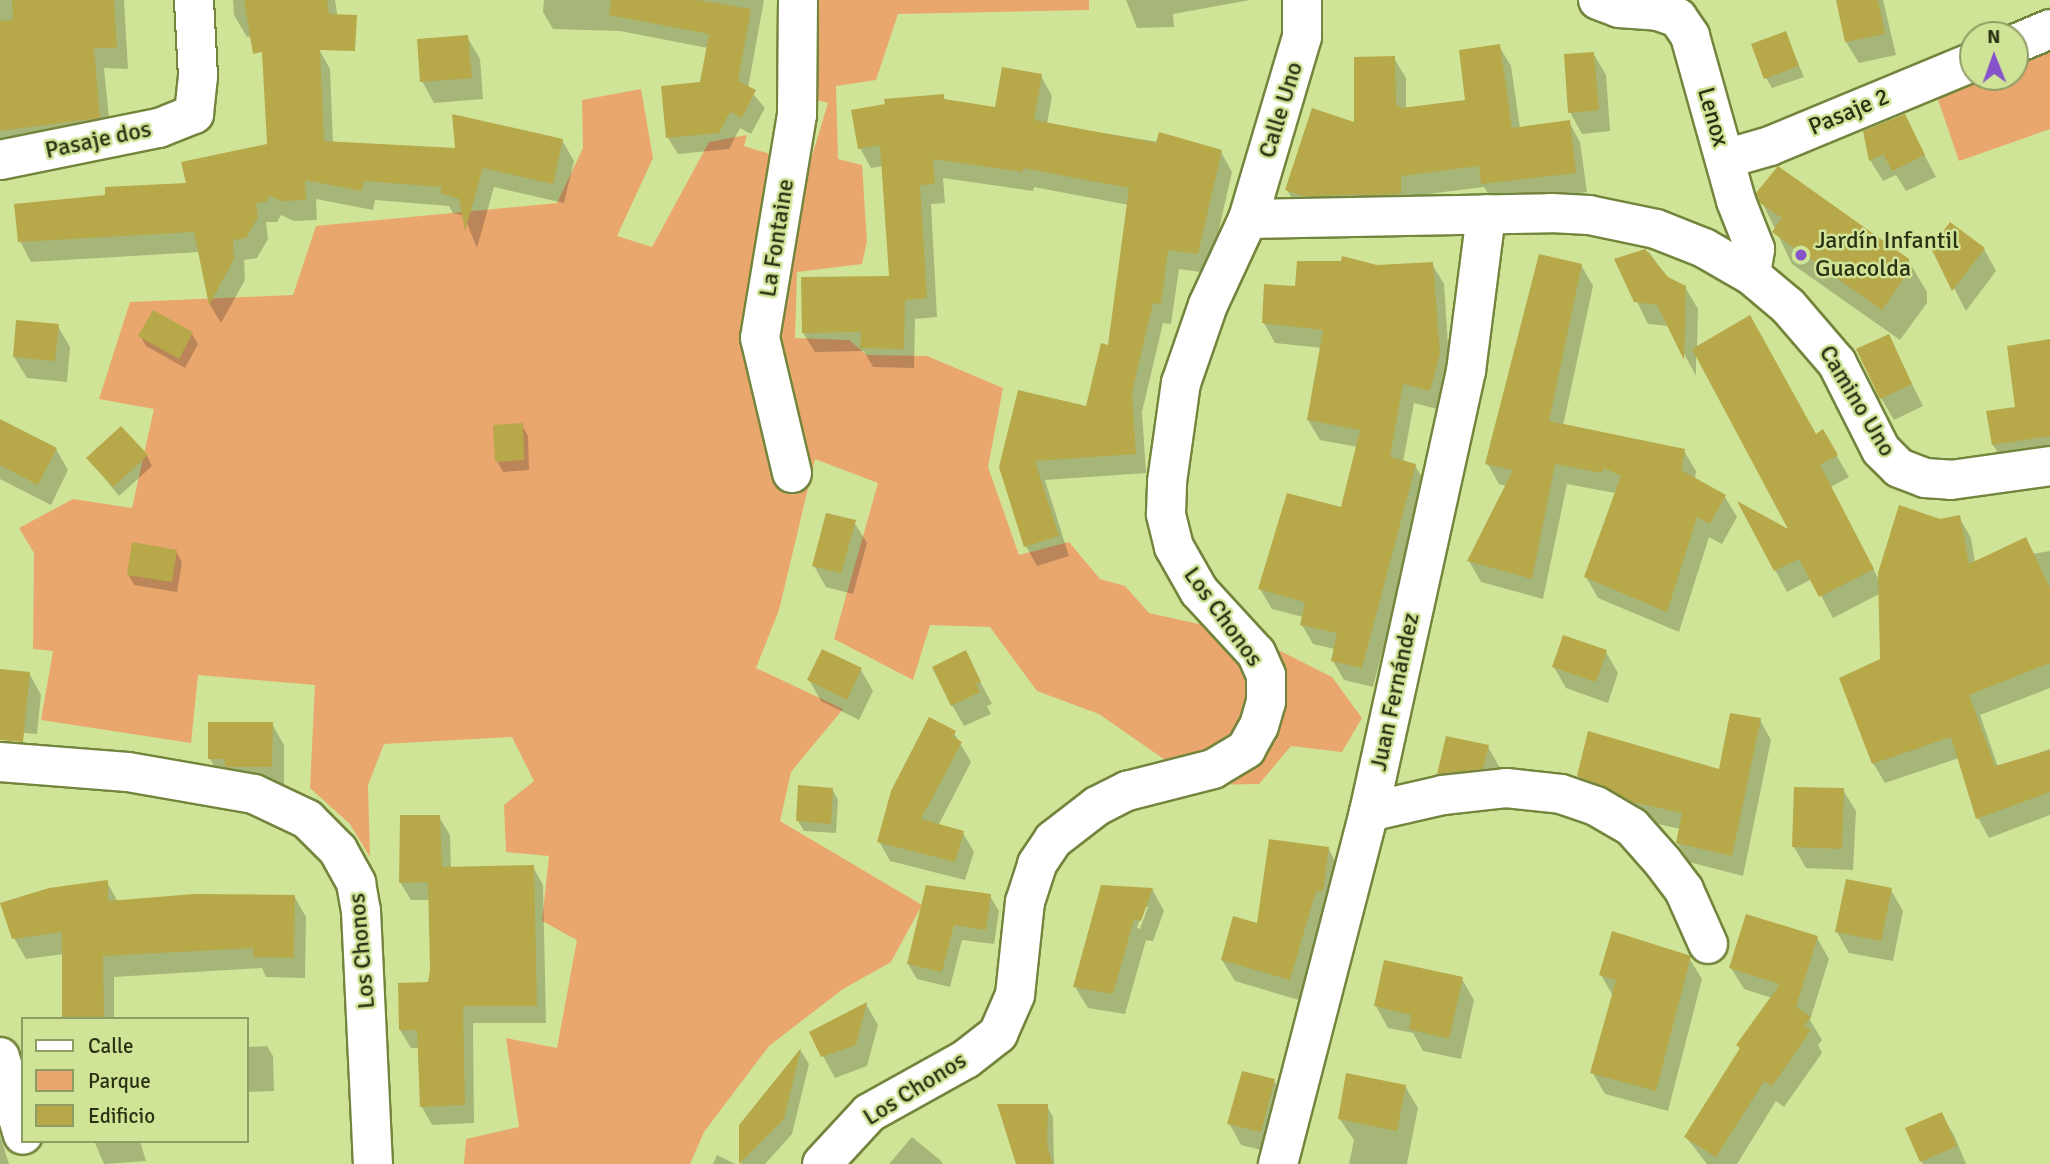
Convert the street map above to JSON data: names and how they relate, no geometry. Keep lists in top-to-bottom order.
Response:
{
  "streets": {
    "street": [
      "Calle Uno",
      "Pasaje 2",
      "Lenox",
      "Pasaje dos",
      "La Fontaine",
      "Camino Uno",
      "Los Chonos",
      "Juan Fernández"
    ]
  },
  "crossings": [
    ["Calle Uno", "Los Chonos"],
    ["Pasaje 2", "Lenox"],
    ["Lenox", "Camino Uno"],
    ["Camino Uno", "Juan Fernández"]
  ],
  "places": ["Jardín Infantil Guacolda"],
  "legend": ["Calle", "Parque", "Edificio"],
  "north": "top"
}
